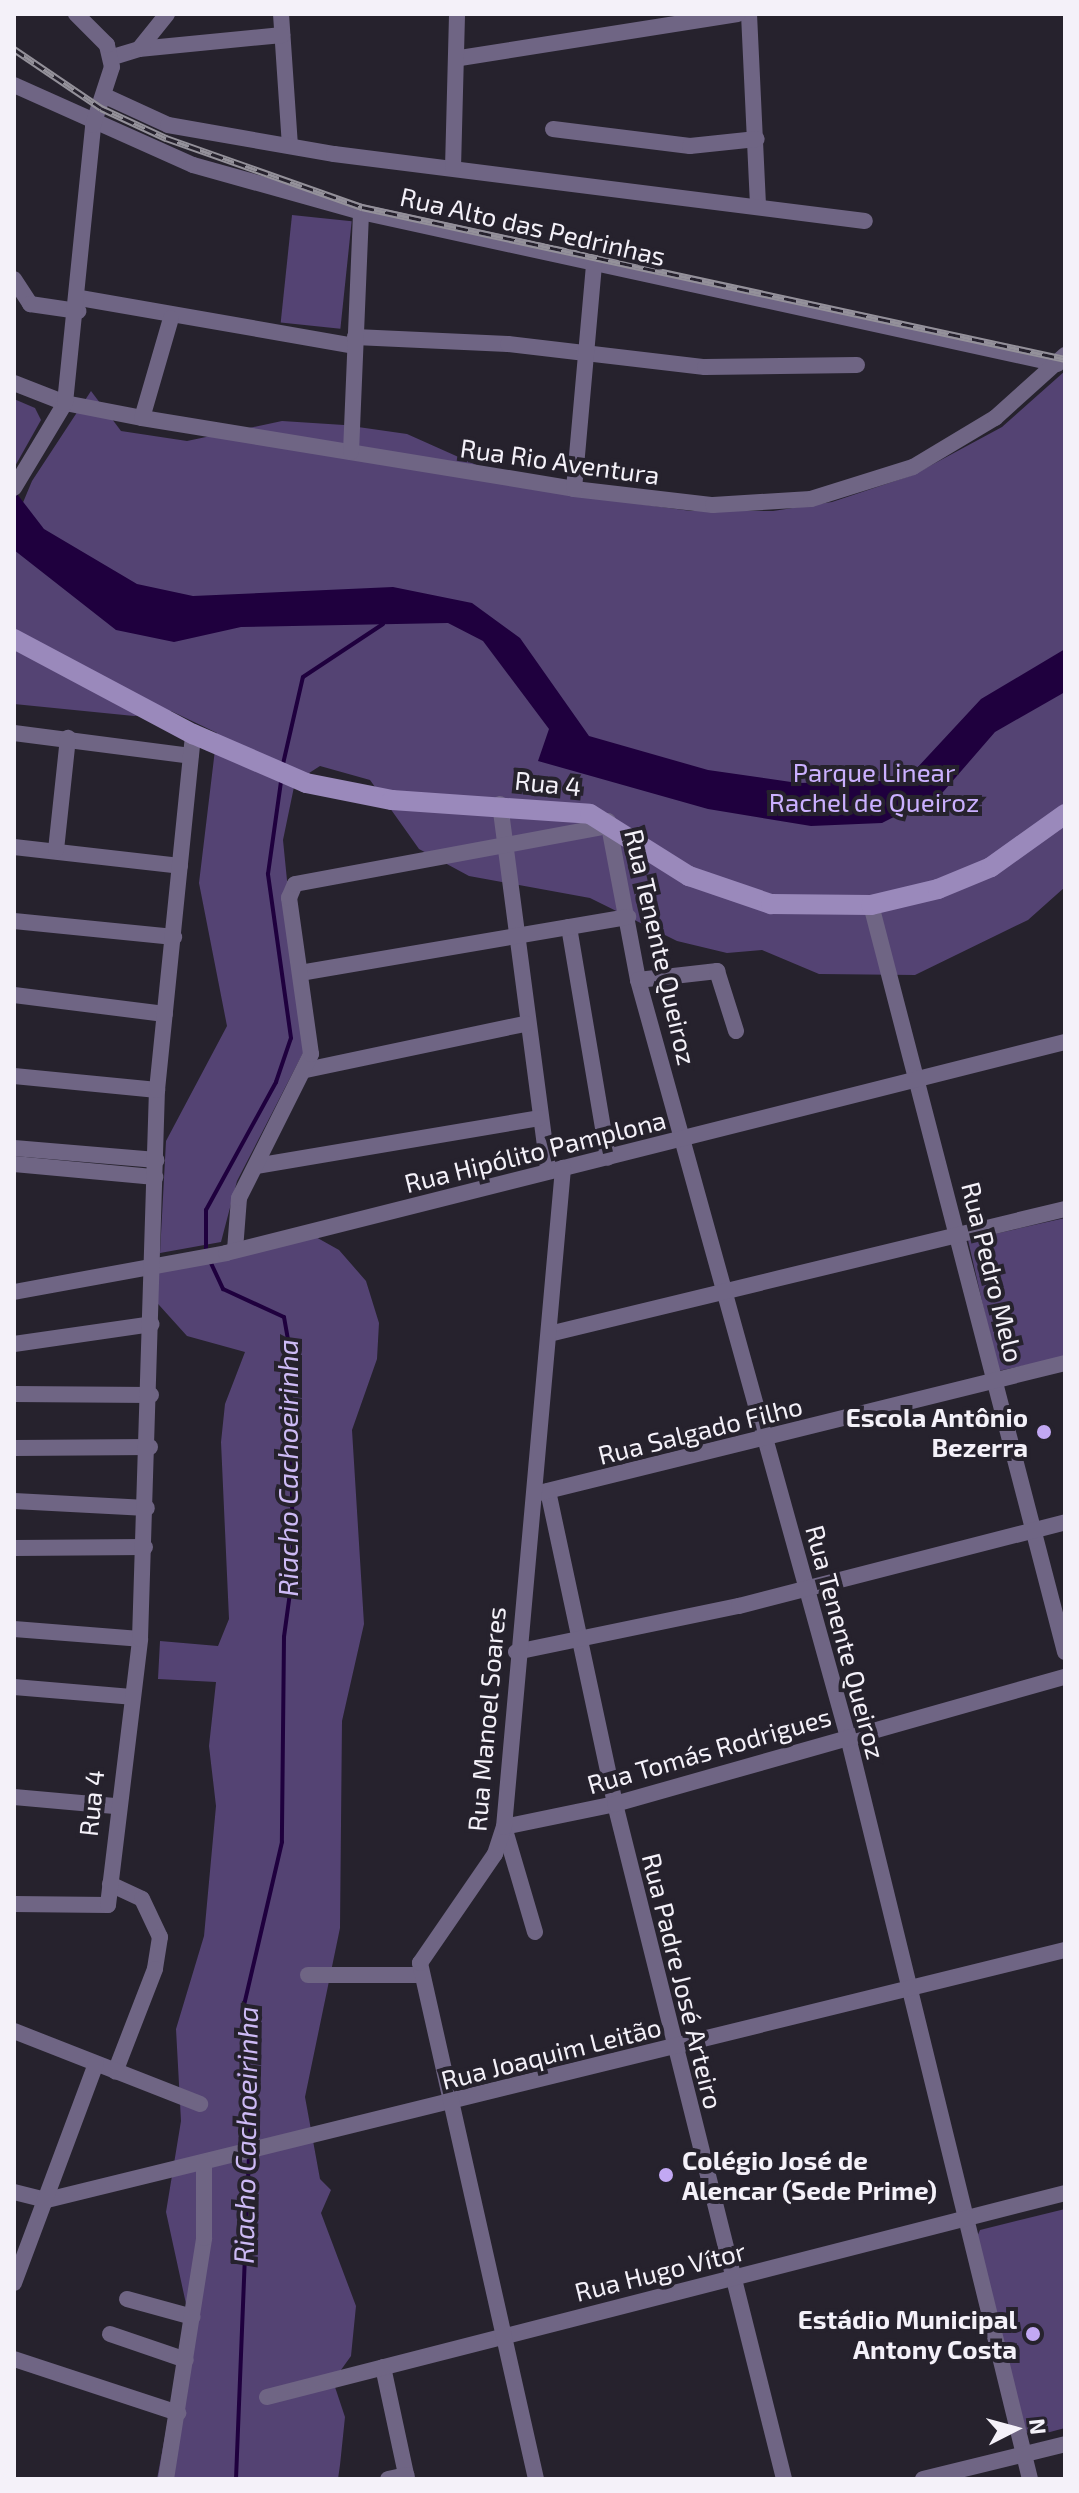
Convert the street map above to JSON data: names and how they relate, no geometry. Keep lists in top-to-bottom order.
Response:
{
  "streets": {
    "main road": ["Rua 4"],
    "street": [
      "Rua Alto das Pedrinhas",
      "Rua Rio Aventura",
      "Rua Tenente Queiroz",
      "Rua Hipólito Pamplona",
      "Rua Pedro Melo",
      "Rua Salgado Filho",
      "Rua Manoel Soares",
      "Rua Tomás Rodrigues",
      "Rua Padre José Arteiro",
      "Rua Joaquim Leitão",
      "Rua Hugo Vítor"
    ]
  },
  "crossings": [
    ["Rua Alto das Pedrinhas", "Rua Rio Aventura"],
    ["Rua 4", "Rua Tenente Queiroz"],
    ["Rua 4", "Rua Hipólito Pamplona"],
    ["Rua 4", "Rua Pedro Melo"],
    ["Rua 4", "Rua Manoel Soares"],
    ["Rua Tenente Queiroz", "Rua Hipólito Pamplona"],
    ["Rua Tenente Queiroz", "Rua Salgado Filho"],
    ["Rua Tenente Queiroz", "Rua Tomás Rodrigues"],
    ["Rua Tenente Queiroz", "Rua Joaquim Leitão"],
    ["Rua Tenente Queiroz", "Rua Hugo Vítor"],
    ["Rua Hipólito Pamplona", "Rua Pedro Melo"],
    ["Rua Hipólito Pamplona", "Rua Manoel Soares"],
    ["Rua Pedro Melo", "Rua Salgado Filho"],
    ["Rua Salgado Filho", "Rua Manoel Soares"],
    ["Rua Salgado Filho", "Rua Padre José Arteiro"],
    ["Rua Manoel Soares", "Rua Tomás Rodrigues"],
    ["Rua Manoel Soares", "Rua Padre José Arteiro"],
    ["Rua Tomás Rodrigues", "Rua Padre José Arteiro"],
    ["Rua Padre José Arteiro", "Rua Joaquim Leitão"],
    ["Rua Padre José Arteiro", "Rua Hugo Vítor"]
  ],
  "water": ["Riacho Cachoeirinha"],
  "parks": ["Parque Linear Rachel de Queiroz"],
  "places": ["Escola Antônio Bezerra", "Colégio José de Alencar (Sede Prime)", "Estádio Municipal Antony Costa"],
  "north": "right"
}
